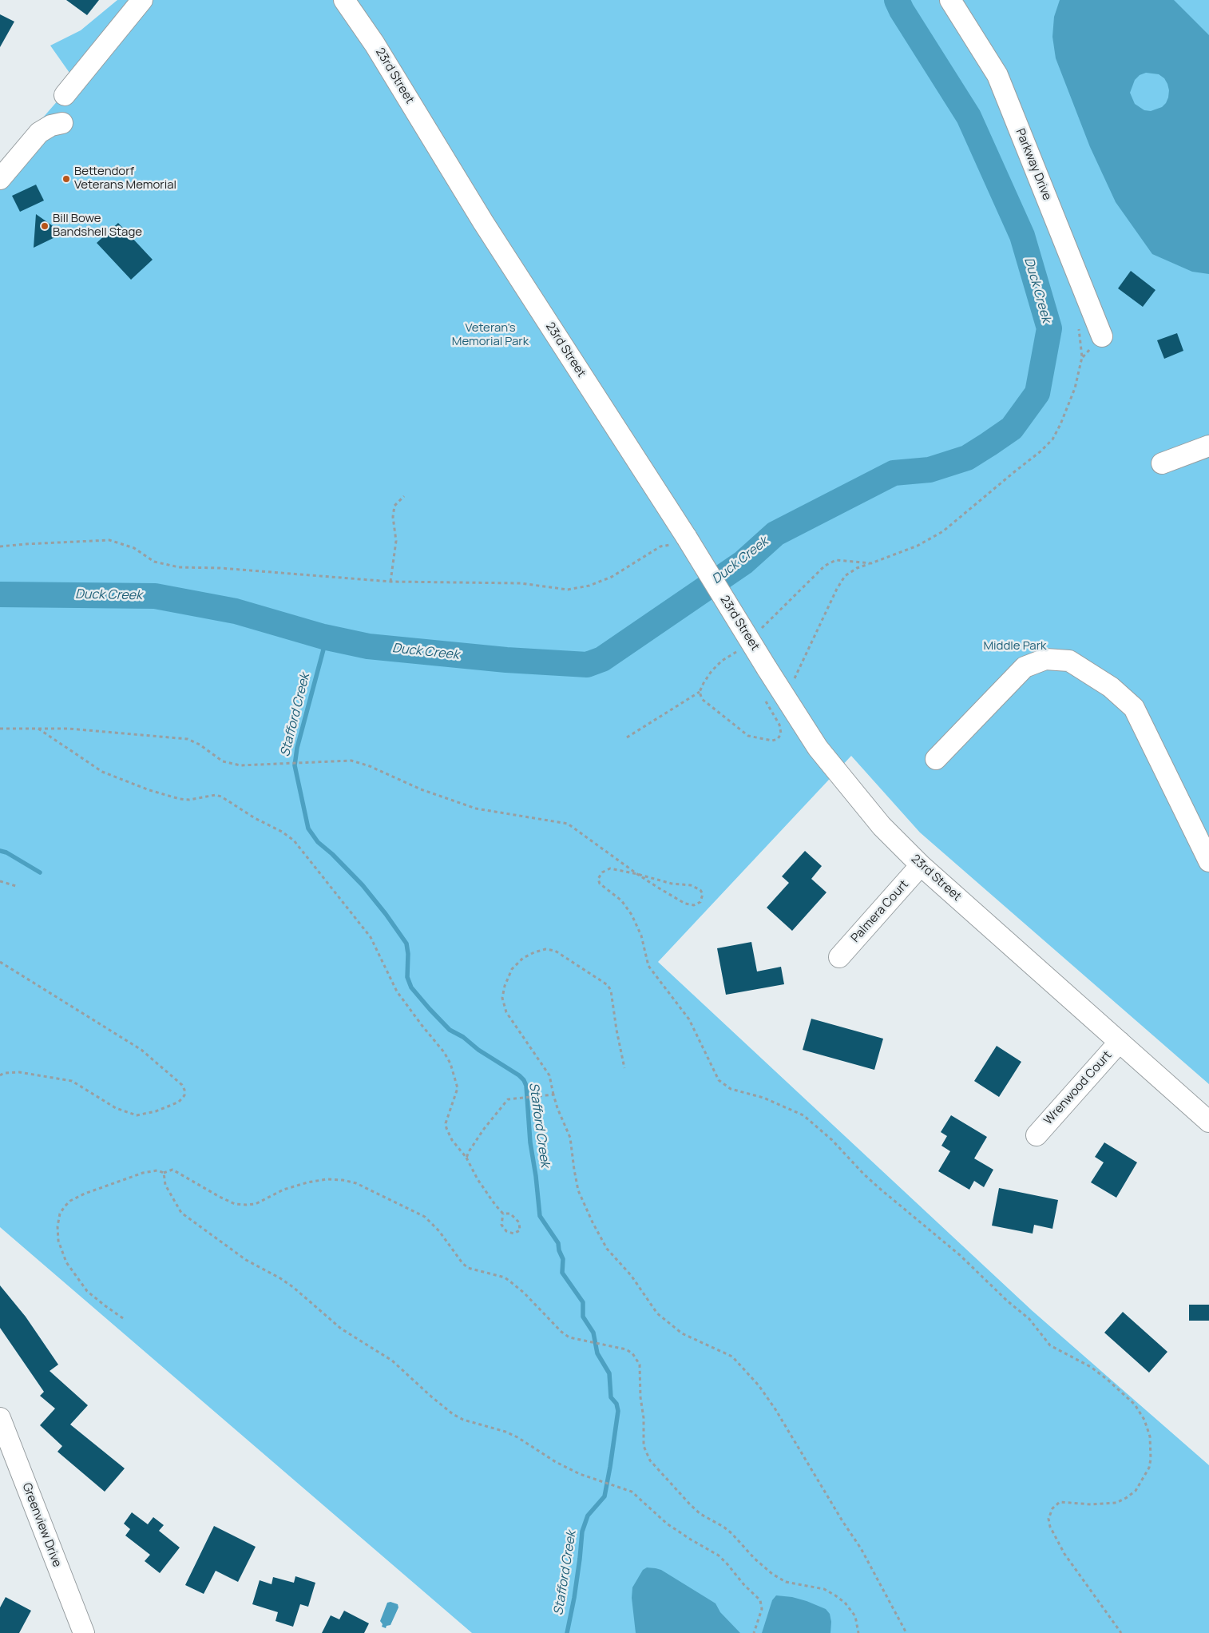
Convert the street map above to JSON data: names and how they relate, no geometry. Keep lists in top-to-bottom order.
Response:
{
  "streets": {
    "street": [
      "23rd Street",
      "Parkway Drive",
      "Palmera Court",
      "Wrenwood Court",
      "Greenview Drive"
    ]
  },
  "crossings": [
    ["23rd Street", "Palmera Court"],
    ["23rd Street", "Wrenwood Court"]
  ],
  "water": ["Duck Creek", "Stafford Creek"],
  "parks": ["Veteran's Memorial Park", "Middle Park"],
  "places": ["Bettendorf Veterans Memorial", "Bill Bowe Bandshell Stage"]
}
